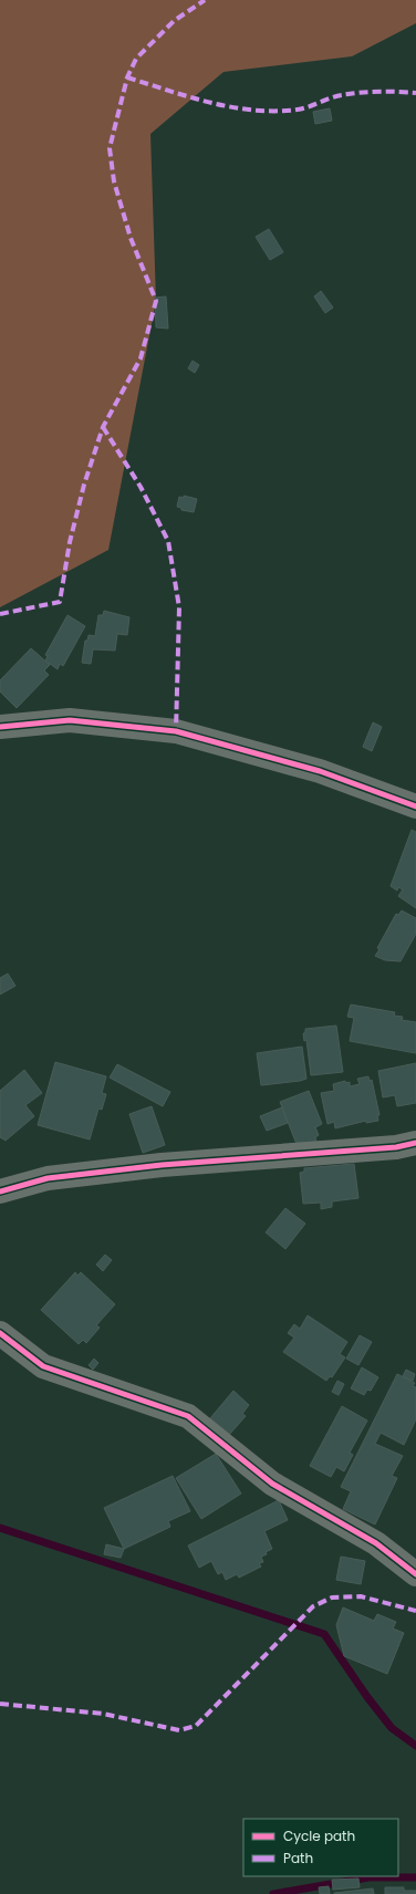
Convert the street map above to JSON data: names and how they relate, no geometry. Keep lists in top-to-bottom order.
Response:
{
  "legend": ["Cycle path", "Path"]
}
